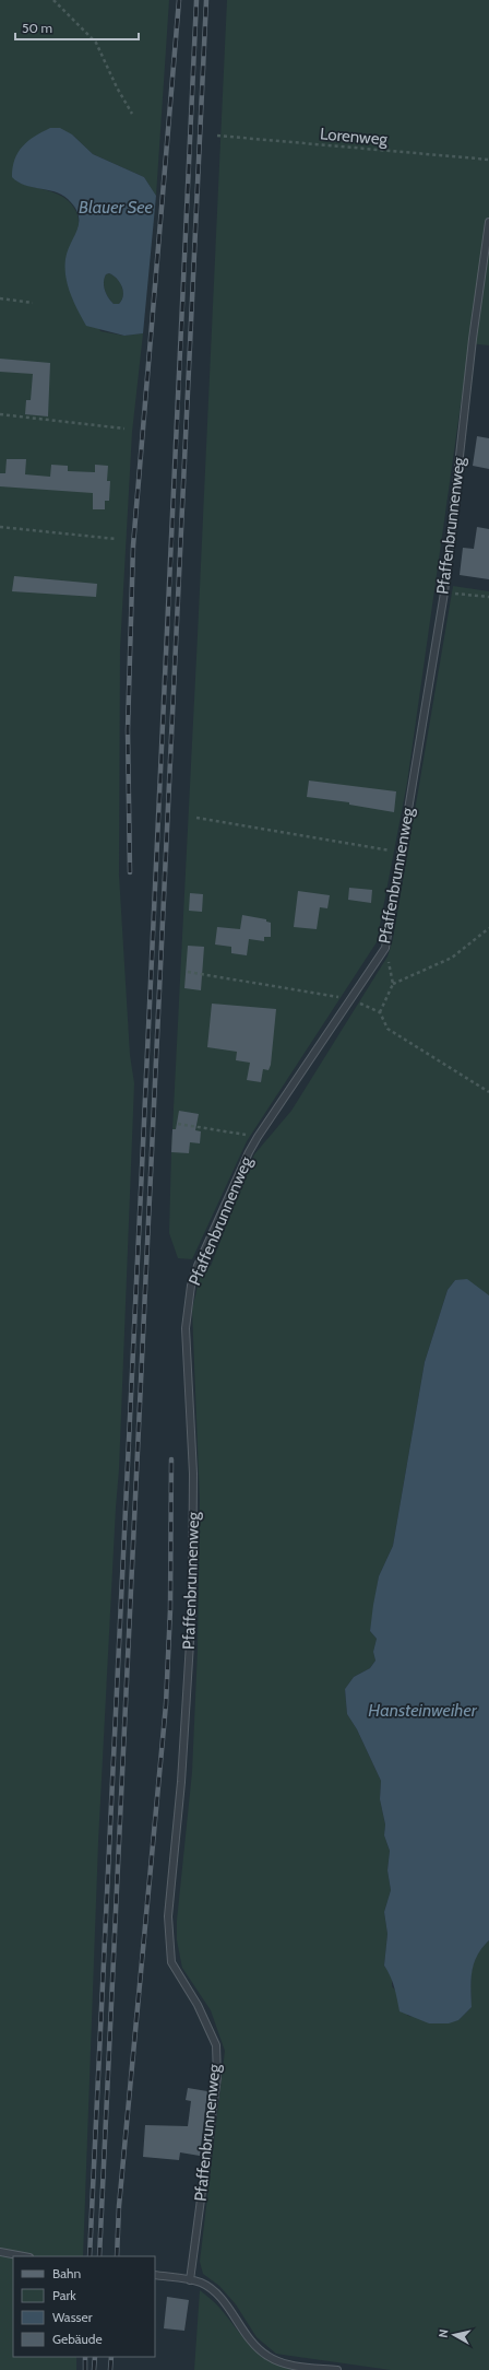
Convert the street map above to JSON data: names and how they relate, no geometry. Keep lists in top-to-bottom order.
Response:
{
  "streets": {
    "lane": ["Pfaffenbrunnenweg"],
    "path": ["Lorenweg"]
  },
  "water": ["Blauer See", "Hansteinweiher"],
  "legend": [
    "Bahn",
    "Park",
    "Wasser",
    "Gebäude"
  ],
  "scale_bar": "50 m",
  "north": "left"
}
